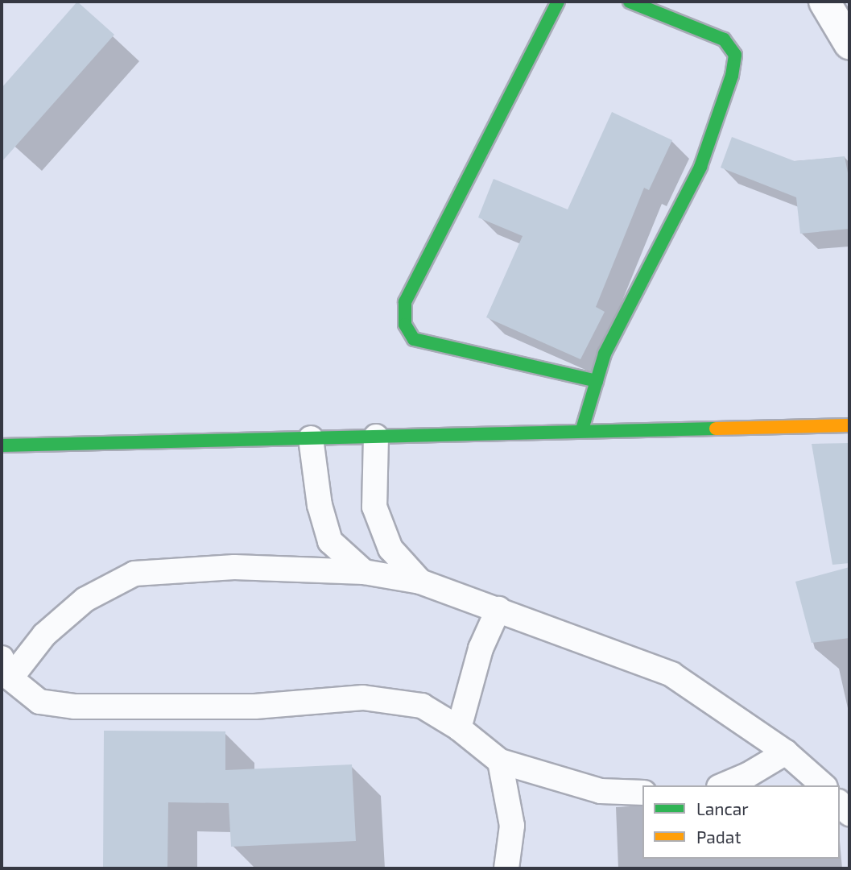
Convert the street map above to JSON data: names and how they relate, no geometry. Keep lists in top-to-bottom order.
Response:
{
  "legend": ["Lancar", "Padat"]
}
